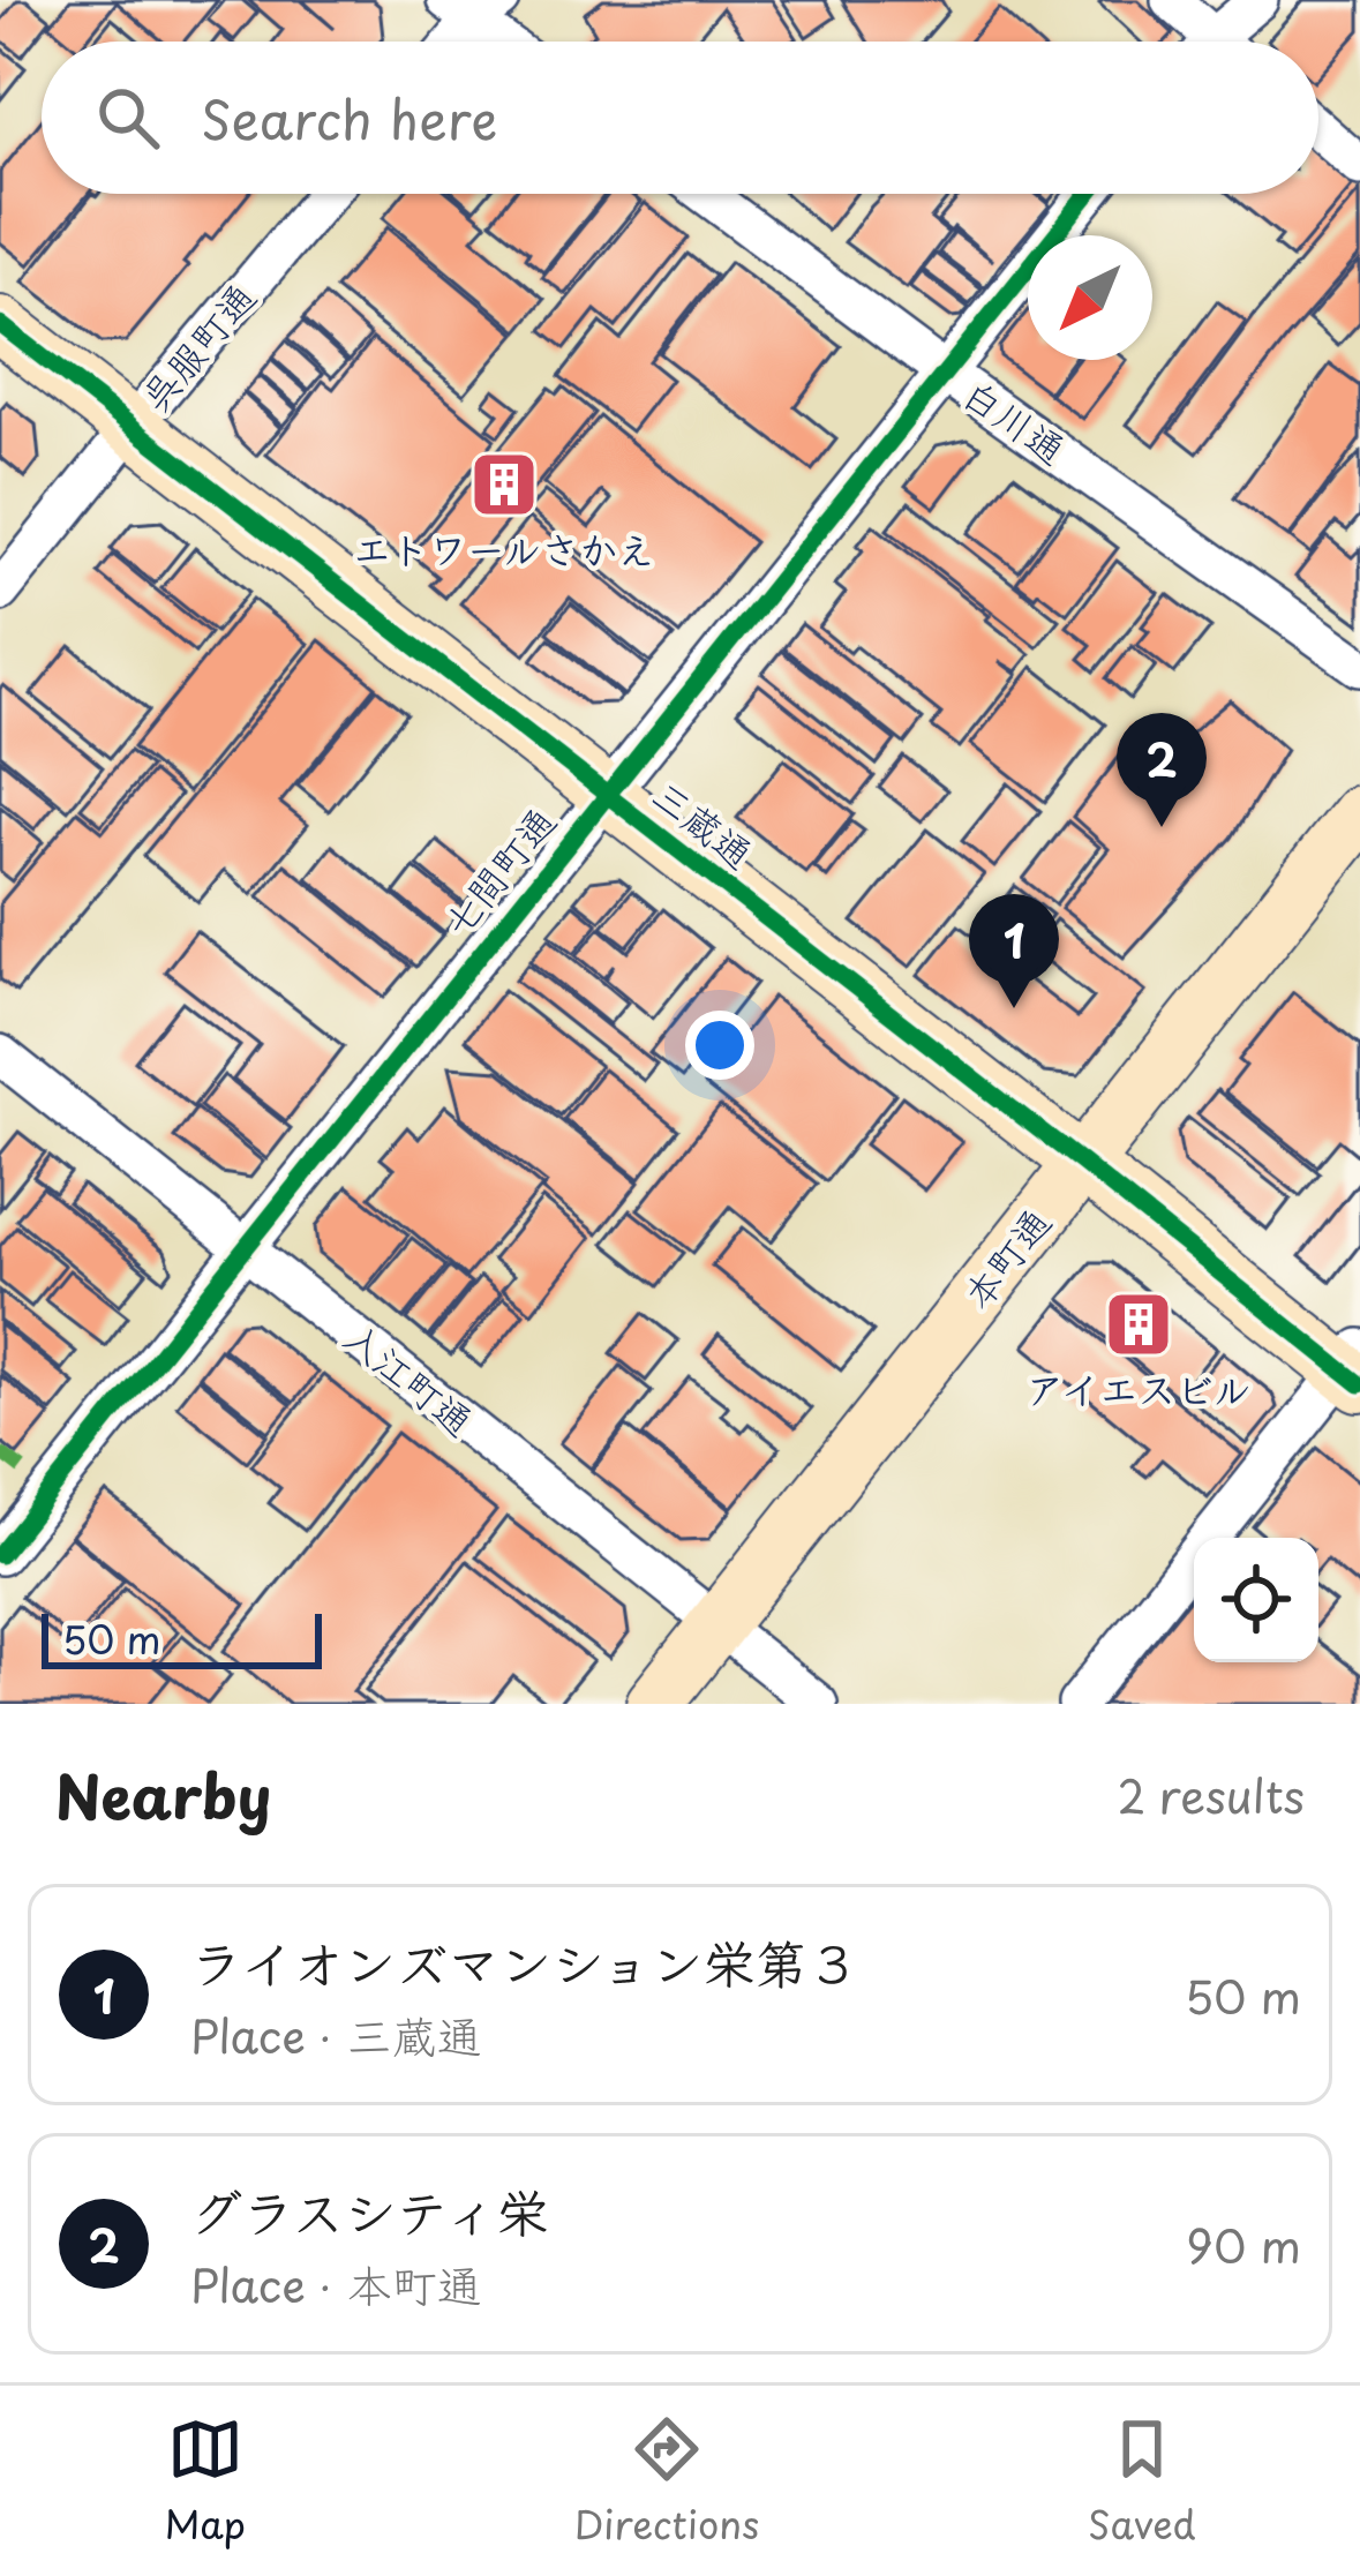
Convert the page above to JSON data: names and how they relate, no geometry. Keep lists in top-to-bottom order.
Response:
{
  "streets": {
    "street": [
      "呉服町通",
      "白川通",
      "三蔵通",
      "七間町通",
      "本町通",
      "入江町通"
    ]
  },
  "crossings": [
    ["呉服町通", "三蔵通"],
    ["白川通", "七間町通"],
    ["三蔵通", "七間町通"],
    ["三蔵通", "本町通"],
    ["七間町通", "入江町通"],
    ["本町通", "入江町通"]
  ],
  "places": {
    "building": ["エトワールさかえ", "アイエスビル"]
  },
  "scale_bar": "50 m",
  "north": "bottom left",
  "page": {
    "search": "Search here",
    "pins": ["2", "1"],
    "scale": "50 m",
    "heading": ["Nearby", "2 results"],
    "list": [
      {
        "mark": "1",
        "name": "ライオンズマンション栄第３",
        "note": "Place · 三蔵通",
        "value": "50 m"
      },
      {
        "mark": "2",
        "name": "グラスシティ栄",
        "note": "Place · 本町通",
        "value": "90 m"
      }
    ],
    "nav": ["Map", "Directions", "Saved"]
  }
}
